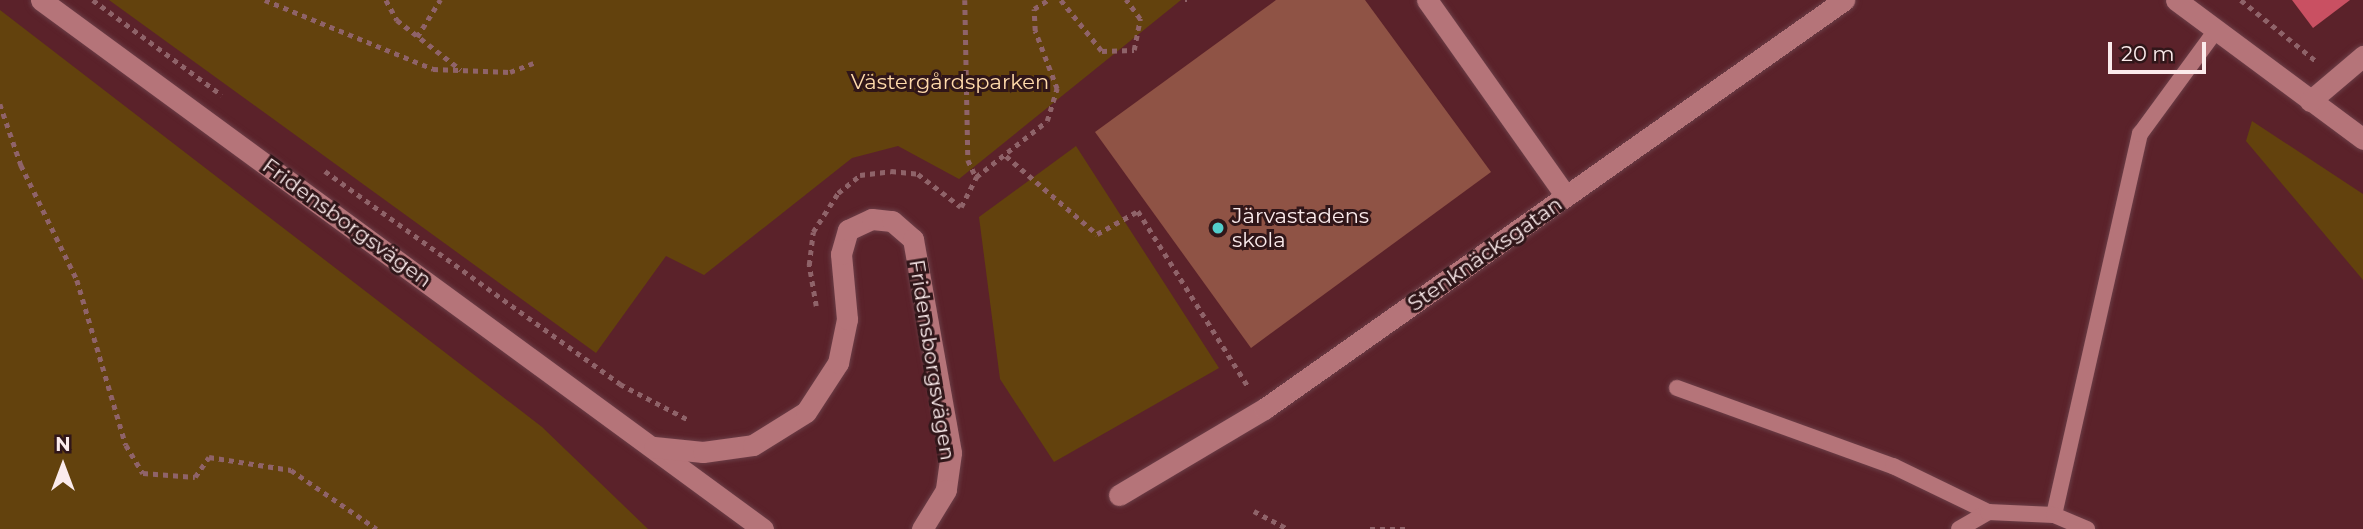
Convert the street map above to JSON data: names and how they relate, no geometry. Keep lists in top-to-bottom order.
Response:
{
  "streets": {
    "street": ["Fridensborgsvägen", "Stenknäcksgatan"]
  },
  "parks": ["Västergårdsparken"],
  "places": ["Järvastadens skola"],
  "scale_bar": "20 m",
  "north": "top"
}
